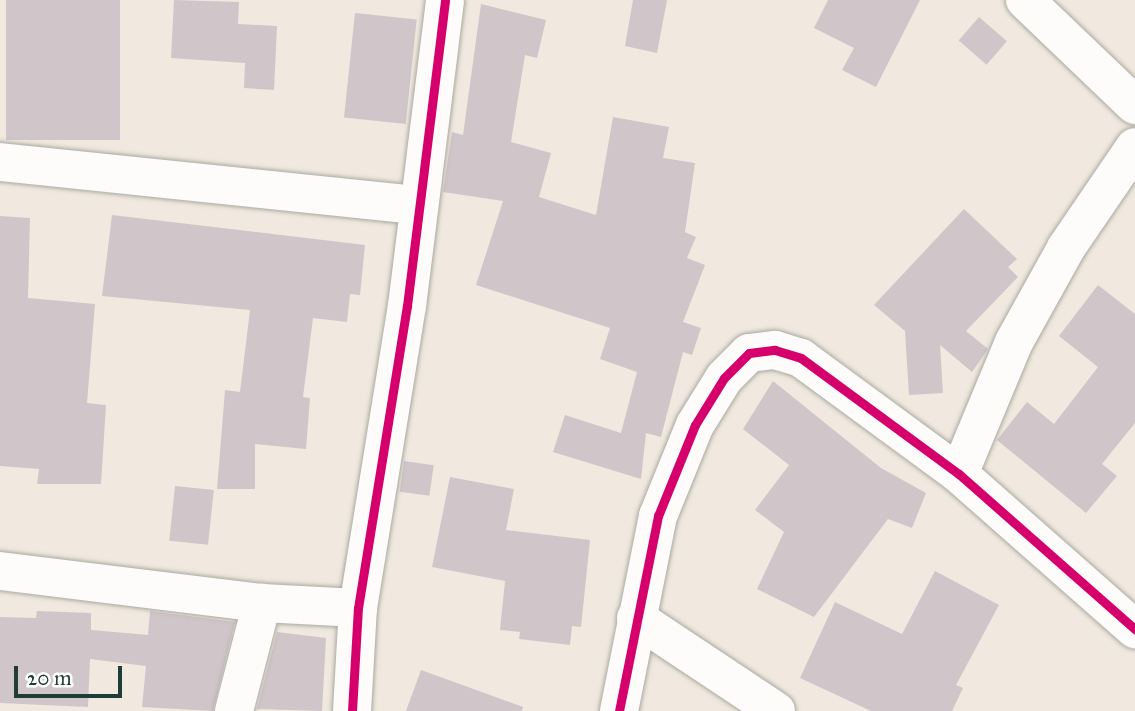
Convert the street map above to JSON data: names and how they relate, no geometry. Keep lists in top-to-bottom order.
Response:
{
  "scale_bar": "20 m"
}
